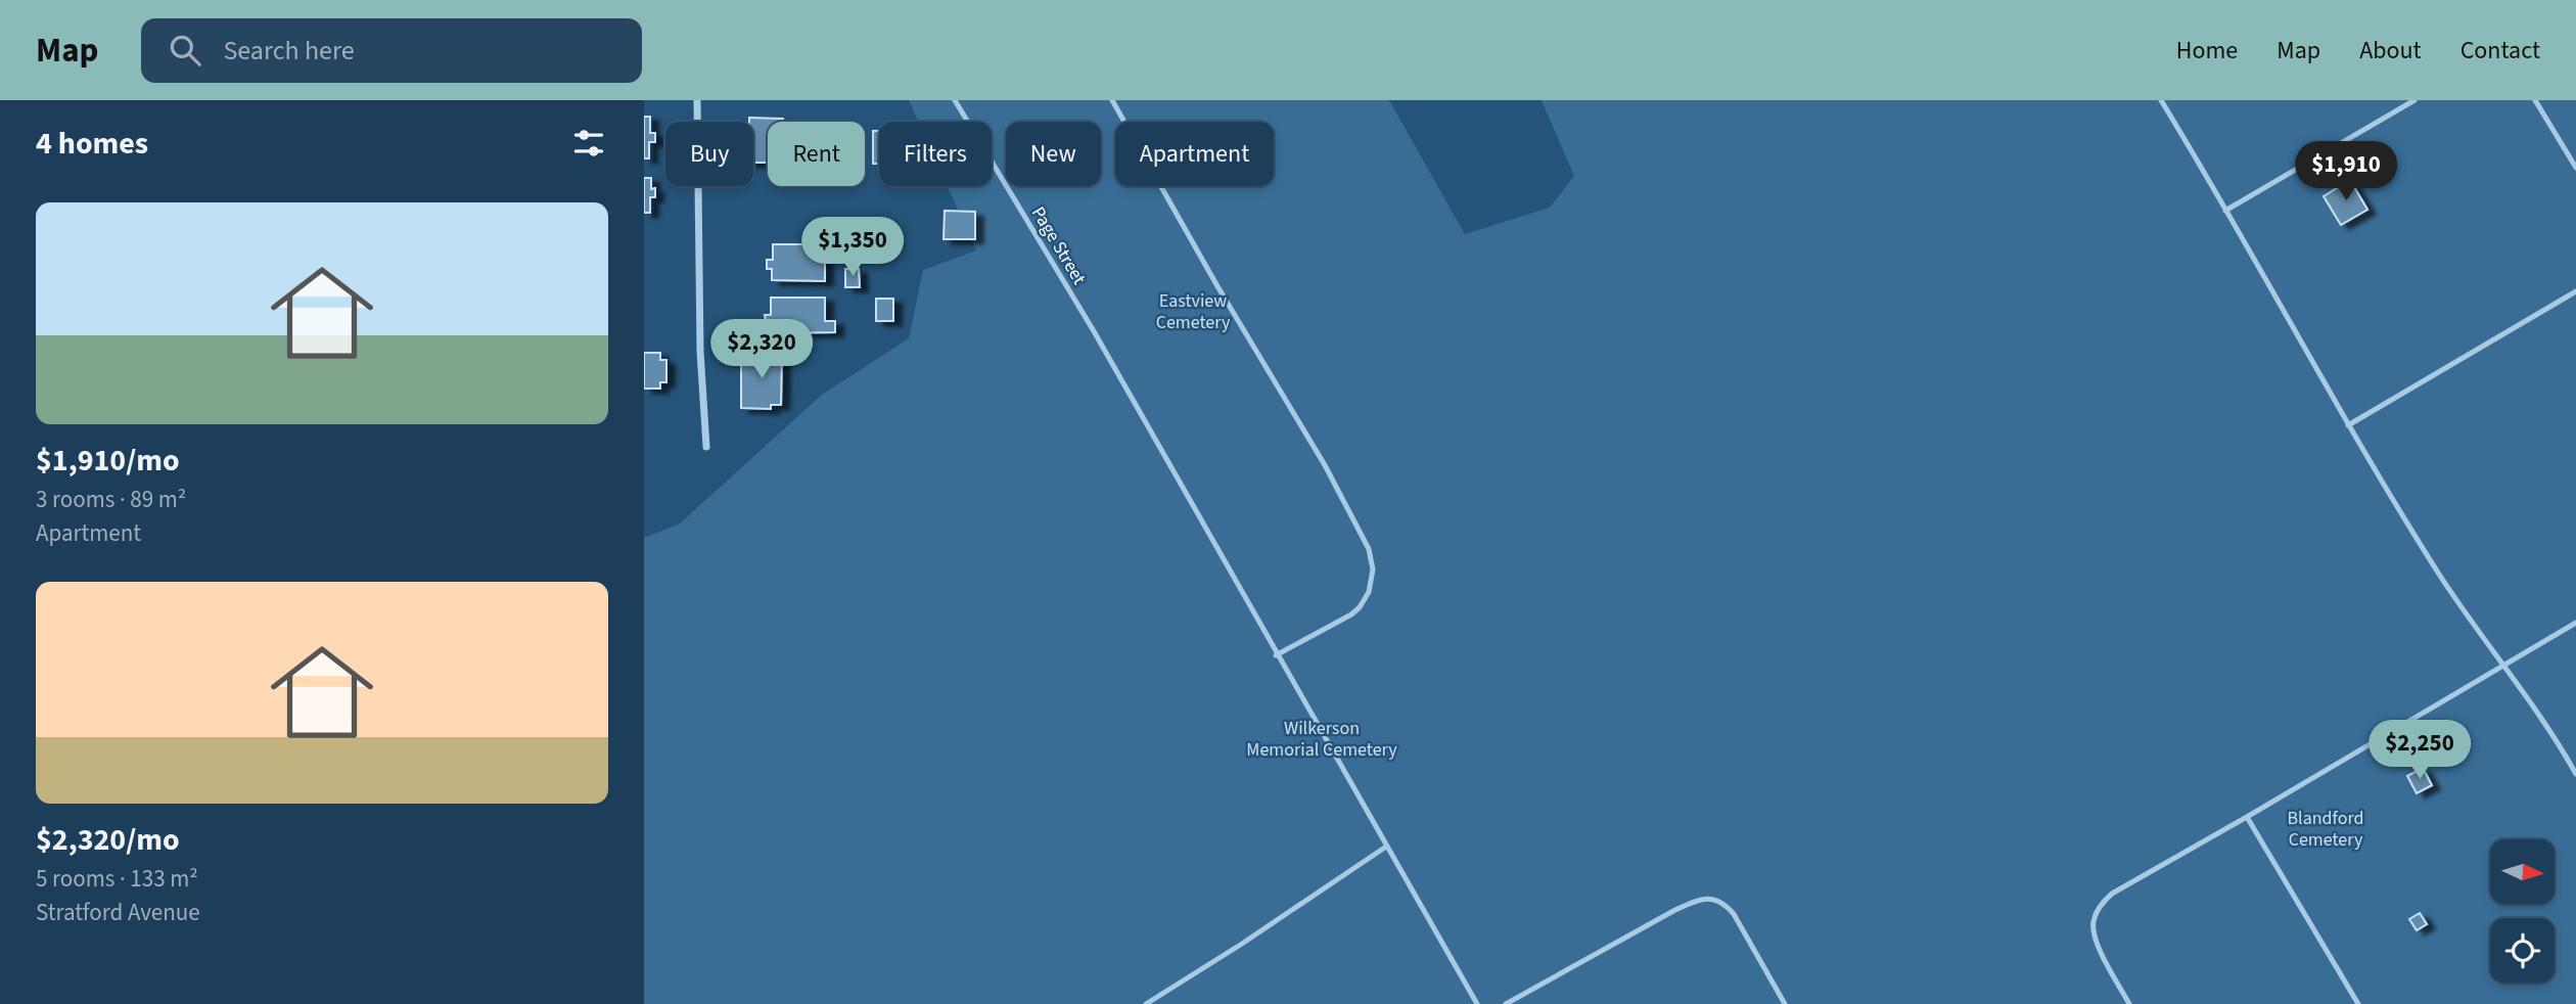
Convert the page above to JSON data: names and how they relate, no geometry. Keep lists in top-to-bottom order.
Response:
{
  "streets": {
    "lane": ["Page Street"]
  },
  "parks": ["Eastview Cemetery", "Wilkerson Memorial Cemetery", "Blandford Cemetery"],
  "north": "right",
  "page": {
    "header": "Map",
    "search": "Search here",
    "nav": [
      "Home",
      "Map",
      "About",
      "Contact"
    ],
    "heading": "4 homes",
    "chip": [
      "Buy",
      "Rent",
      "Filters",
      "New",
      "Apartment"
    ],
    "price": [
      "$1,910",
      "$1,350",
      "$2,320",
      "$2,250"
    ],
    "list": [
      {
        "name": "$1,910/mo",
        "note": "3 rooms · 89 m² · Apartment"
      },
      {
        "name": "$2,320/mo",
        "note": "5 rooms · 133 m² · Stratford Avenue"
      }
    ]
  }
}
